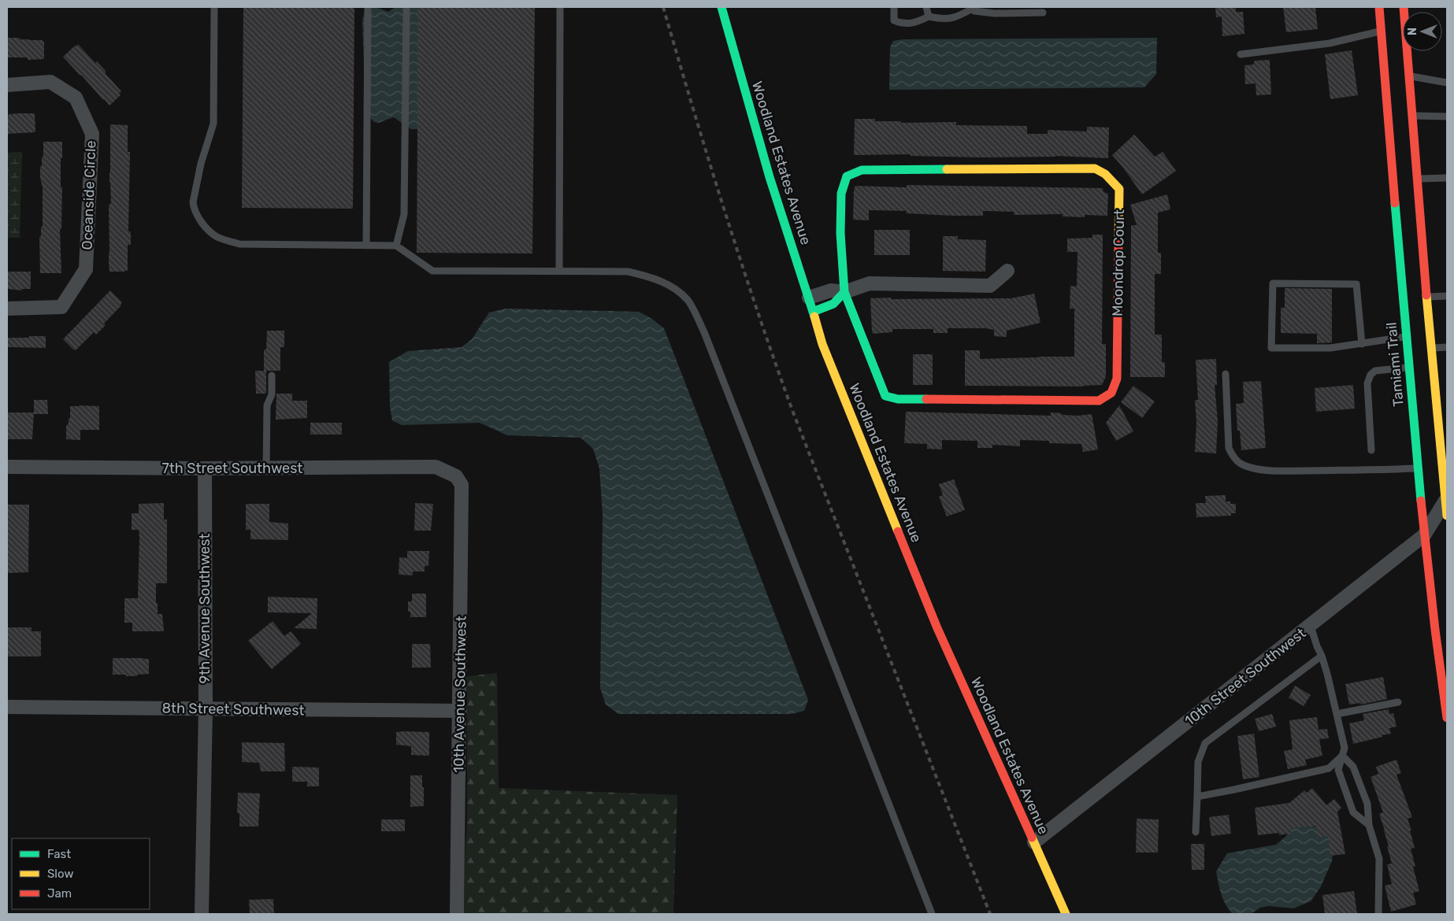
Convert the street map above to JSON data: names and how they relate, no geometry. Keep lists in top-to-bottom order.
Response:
{
  "streets": {
    "street": [
      "Woodland Estates Avenue",
      "Oceanside Circle",
      "Moondrop Court",
      "Tamiami Trail",
      "7th Street Southwest",
      "9th Avenue Southwest",
      "10th Street Southwest",
      "10th Avenue Southwest",
      "8th Street Southwest"
    ]
  },
  "crossings": [
    ["Woodland Estates Avenue", "10th Street Southwest"],
    ["Tamiami Trail", "10th Street Southwest"],
    ["7th Street Southwest", "9th Avenue Southwest"],
    ["7th Street Southwest", "10th Avenue Southwest"],
    ["9th Avenue Southwest", "8th Street Southwest"],
    ["10th Avenue Southwest", "8th Street Southwest"]
  ],
  "legend": ["Fast", "Slow", "Jam"],
  "north": "left"
}
